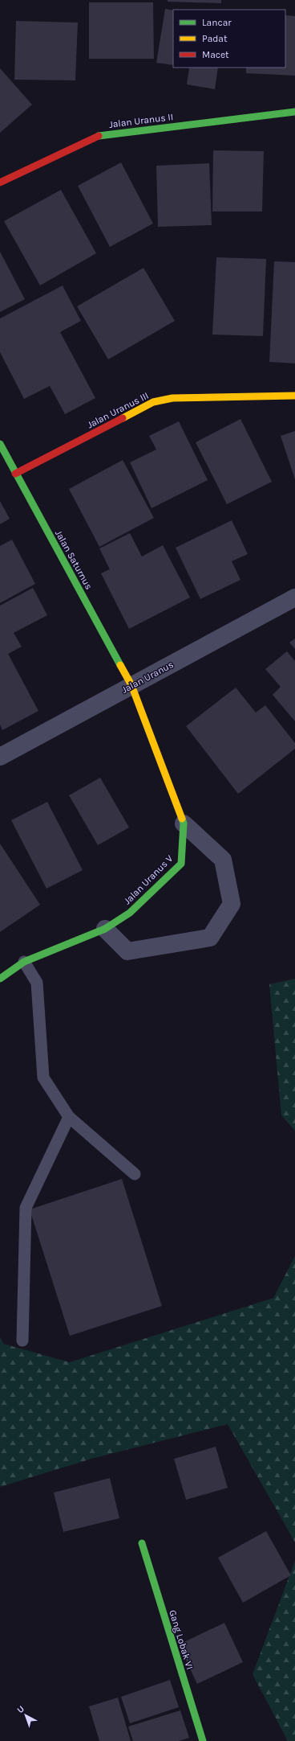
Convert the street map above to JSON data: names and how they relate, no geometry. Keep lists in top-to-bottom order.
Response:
{
  "streets": {
    "street": [
      "Jalan Uranus II",
      "Jalan Uranus III",
      "Jalan Saturnus",
      "Jalan Uranus",
      "Jalan Uranus V",
      "Gang Lobak VI"
    ]
  },
  "crossings": [
    ["Jalan Uranus III", "Jalan Saturnus"],
    ["Jalan Saturnus", "Jalan Uranus"],
    ["Jalan Saturnus", "Jalan Uranus V"],
    ["Jalan Uranus", "Jalan Uranus V"]
  ],
  "legend": ["Lancar", "Padat", "Macet"],
  "north": "top left"
}
